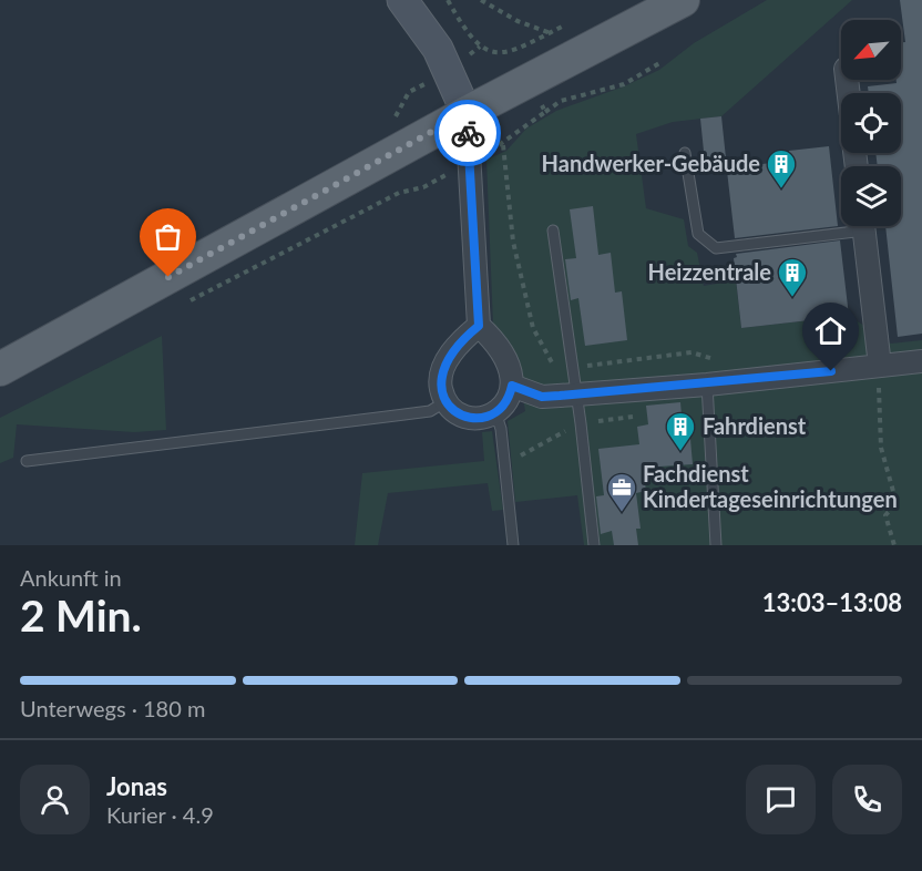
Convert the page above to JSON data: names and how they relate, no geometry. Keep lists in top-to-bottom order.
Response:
{
  "places": {
    "building": ["Handwerker-Gebäude", "Heizzentrale", "Fahrdienst"],
    "office": ["Fachdienst Kindertageseinrichtungen"]
  },
  "north": "bottom left",
  "page": {
    "heading": ["2 Min.", "Ankunft in", "13:03–13:08"],
    "panel": ["Jonas", "Kurier · 4.9"],
    "bar": "Unterwegs · 180 m"
  }
}
